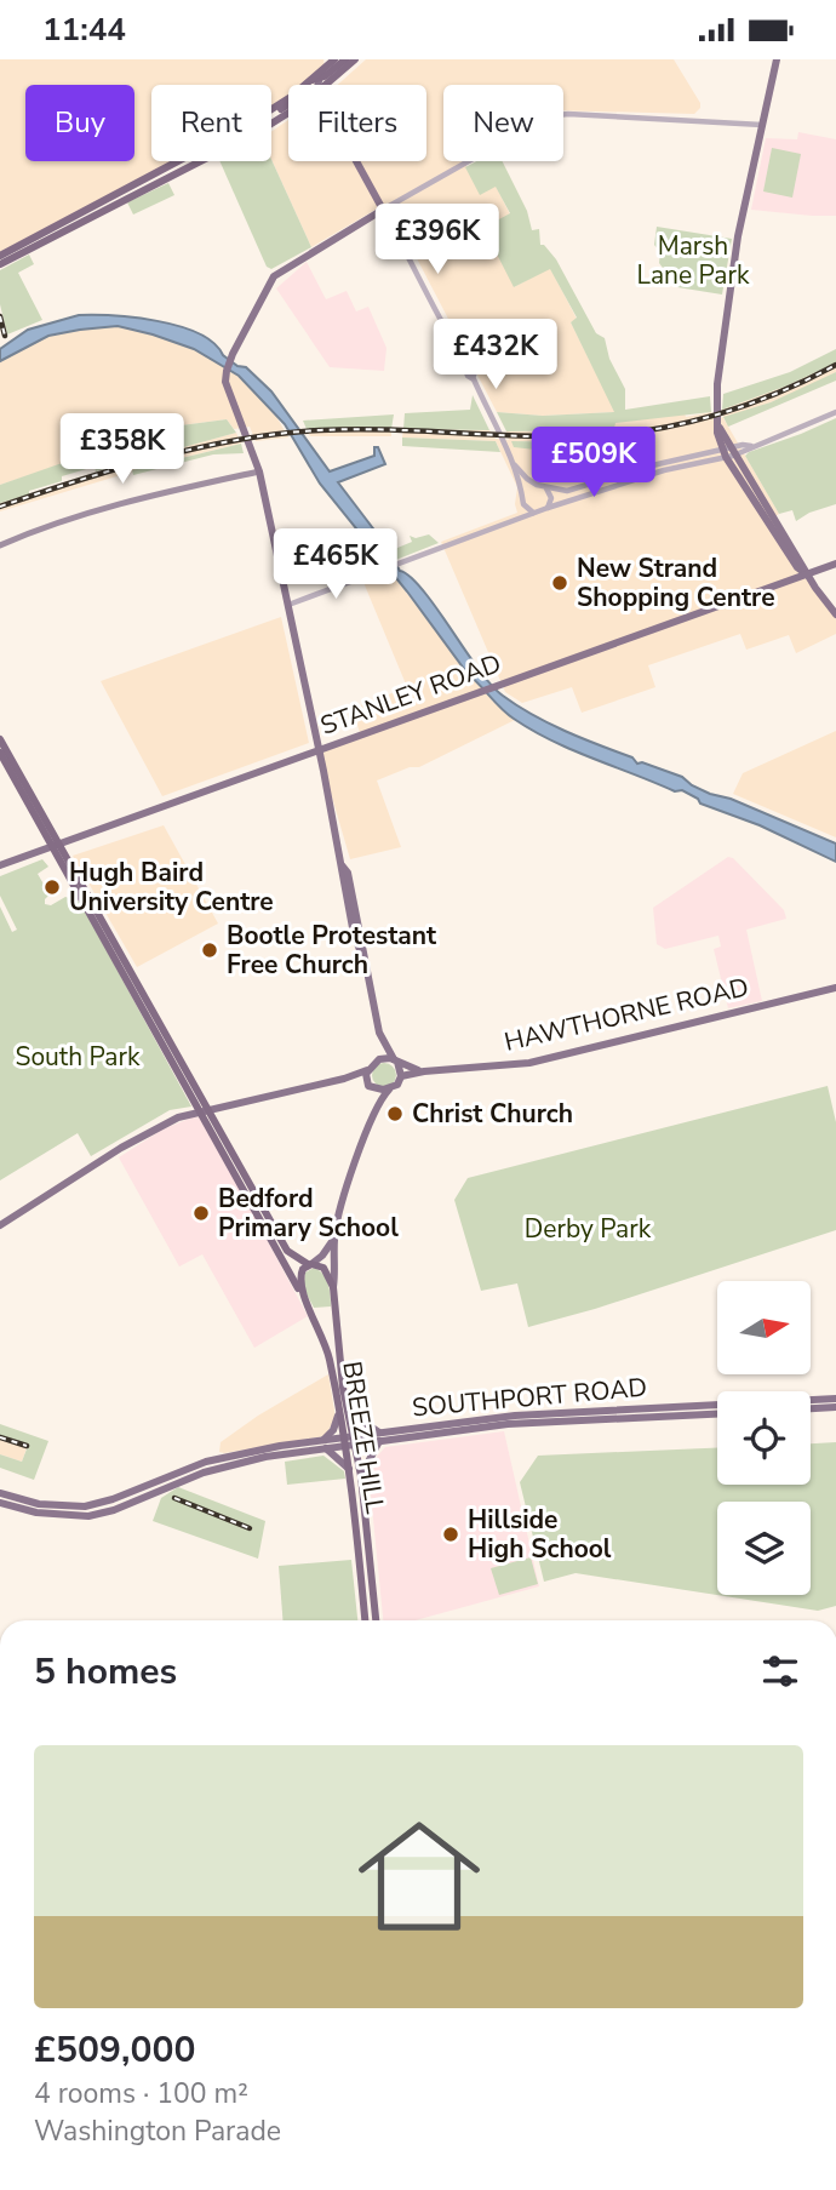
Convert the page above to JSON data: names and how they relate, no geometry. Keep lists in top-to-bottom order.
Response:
{
  "streets": {
    "highway": ["BREEZE HILL"],
    "main road": ["STANLEY ROAD", "HAWTHORNE ROAD", "SOUTHPORT ROAD"]
  },
  "crossings": [
    ["HAWTHORNE ROAD", "BREEZE HILL"],
    ["SOUTHPORT ROAD", "BREEZE HILL"]
  ],
  "parks": ["Marsh Lane Park", "South Park", "Derby Park"],
  "places": [
    "New Strand Shopping Centre",
    "Hugh Baird University Centre",
    "Bootle Protestant Free Church",
    "Christ Church",
    "Bedford Primary School",
    "Hillside High School"
  ],
  "north": "right",
  "page": {
    "status": "11:44",
    "chip": [
      "Buy",
      "Rent",
      "Filters",
      "New"
    ],
    "price": [
      "£396K",
      "£432K",
      "£358K",
      "£509K",
      "£465K"
    ],
    "heading": "5 homes",
    "list": [
      {
        "name": "£509,000",
        "note": "4 rooms · 100 m² · Washington Parade"
      }
    ]
  }
}
